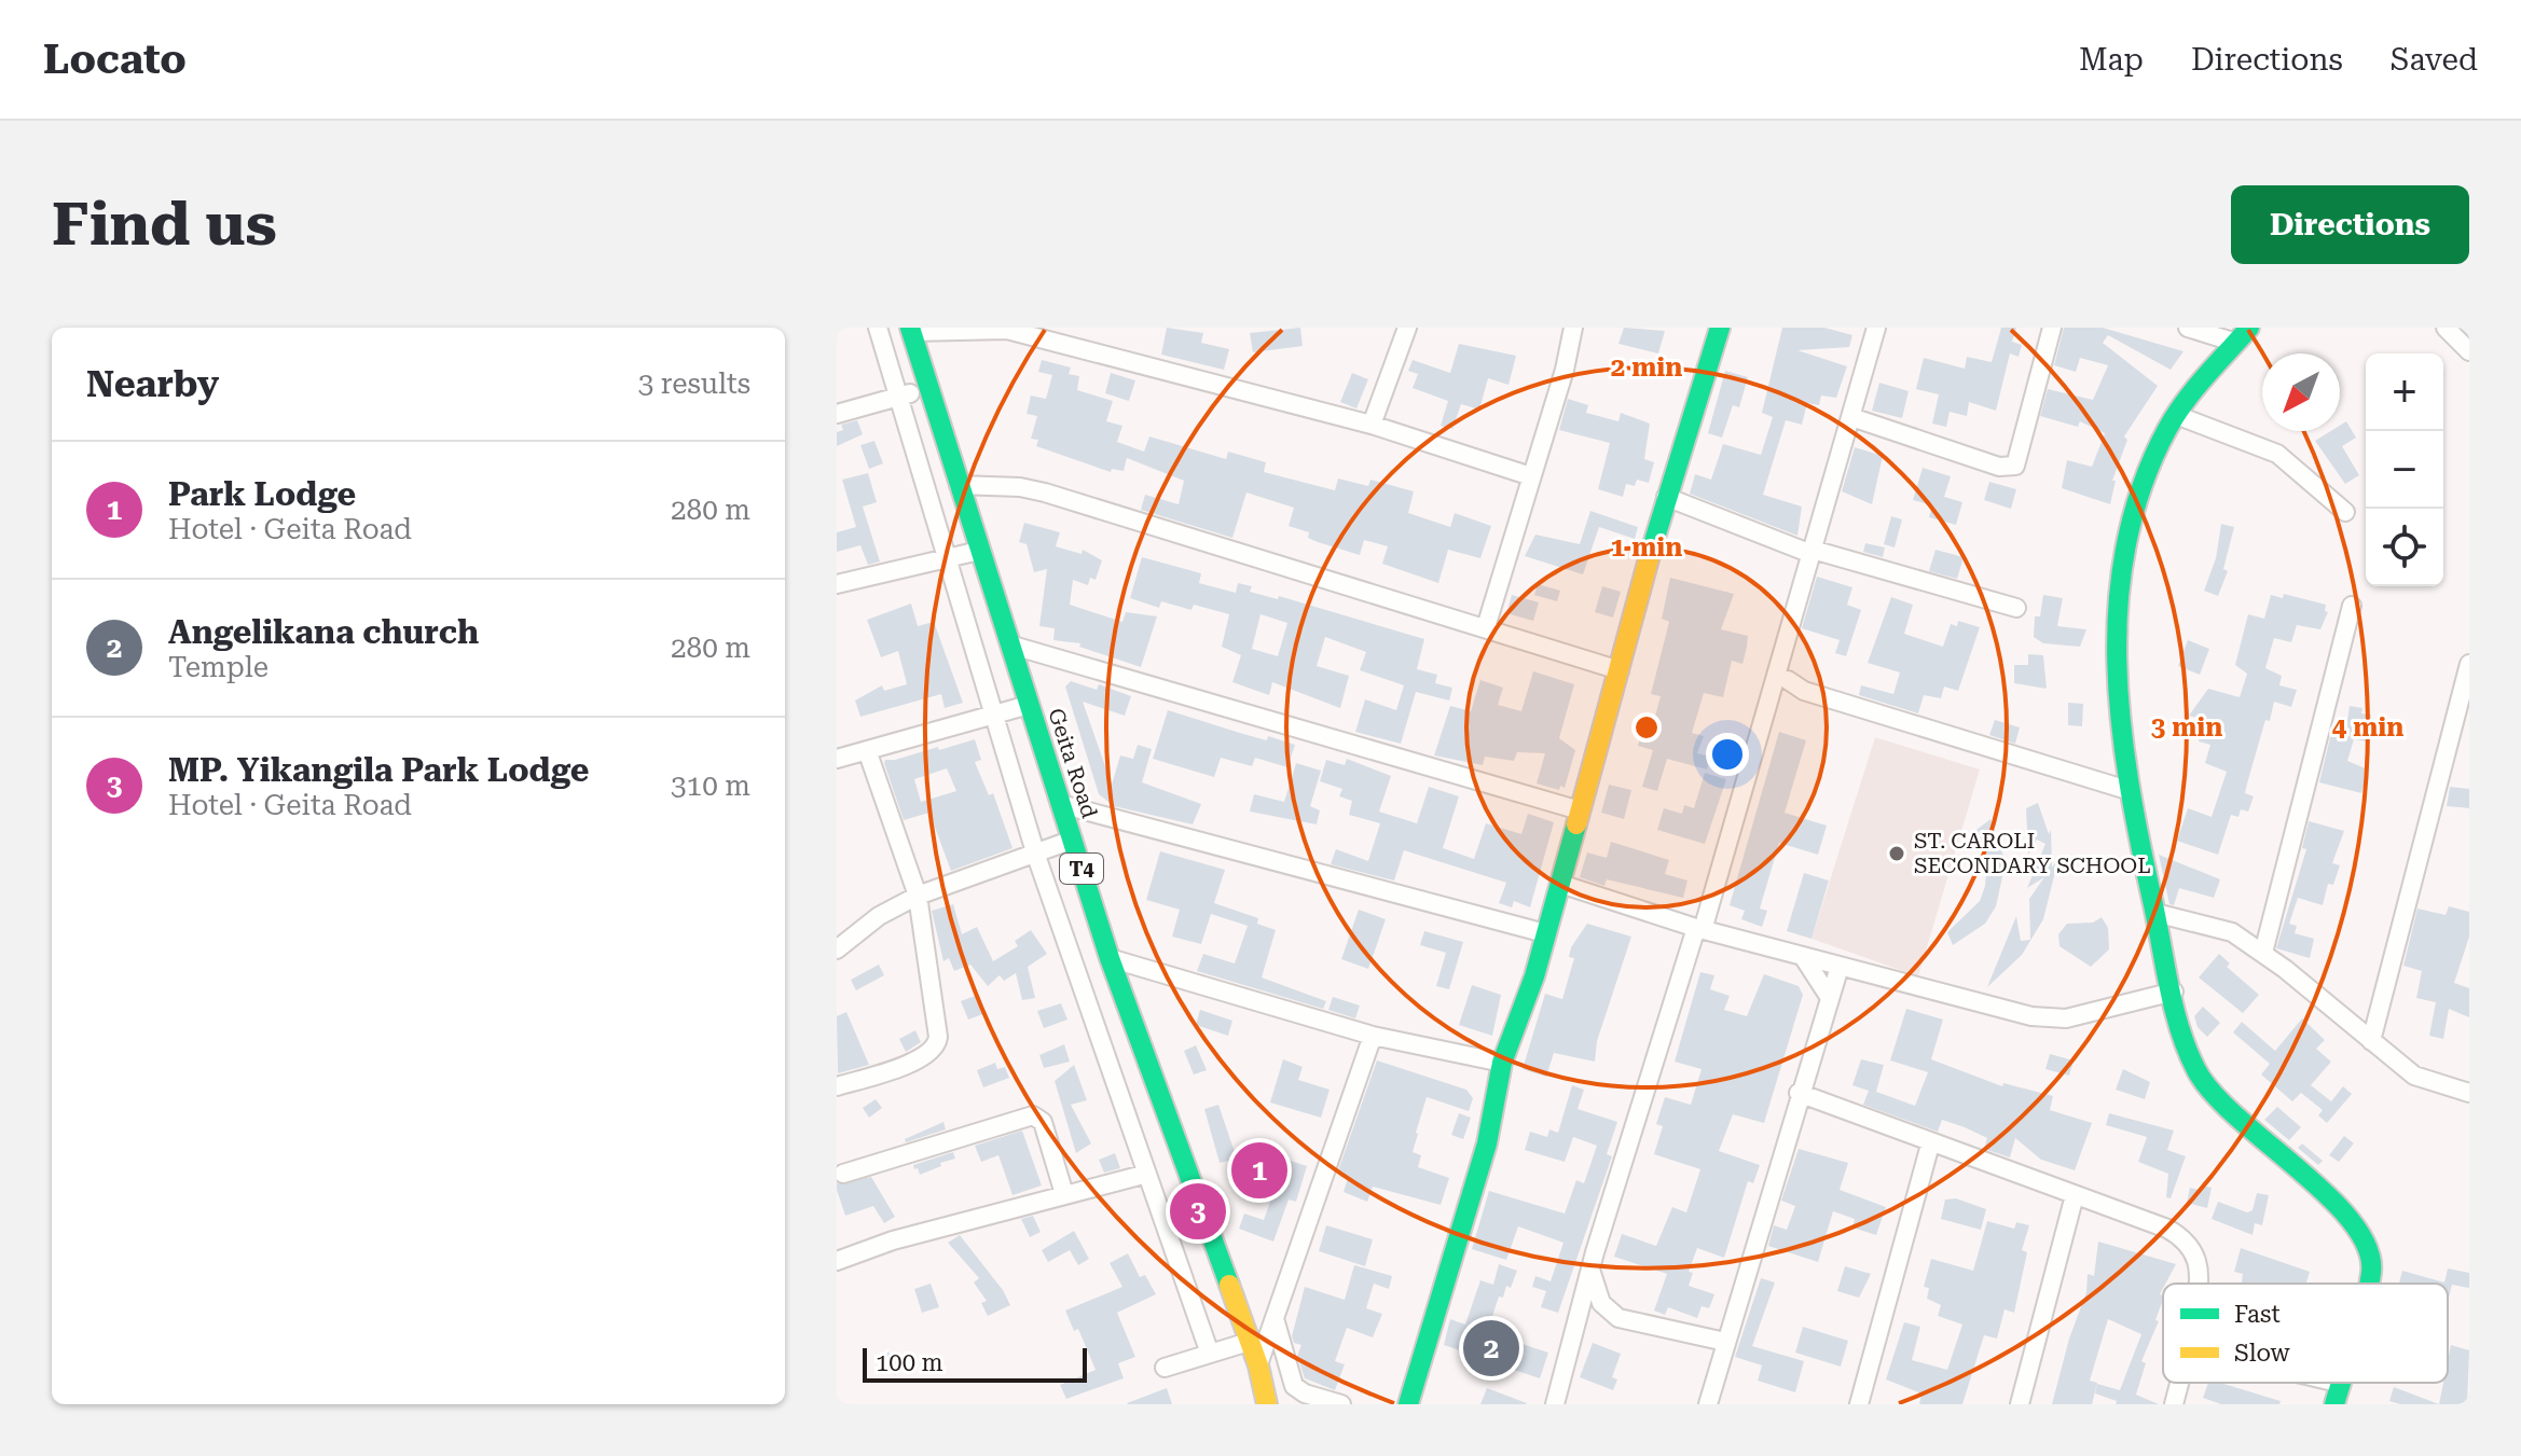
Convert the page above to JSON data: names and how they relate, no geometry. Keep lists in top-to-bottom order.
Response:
{
  "streets": {
    "main road": ["Geita Road", "T4"]
  },
  "places": ["ST. CAROLI SECONDARY SCHOOL"],
  "legend": ["Fast", "Slow"],
  "scale_bar": "100 m",
  "north": "bottom left",
  "page": {
    "header": "Locato",
    "nav": ["Map", "Directions", "Saved"],
    "buttons": "Directions",
    "title": "Find us",
    "heading": ["Nearby", "3 results"],
    "map_buttons": ["+", "−"],
    "list": [
      {
        "mark": "1",
        "name": "Park Lodge",
        "note": "Hotel · Geita Road",
        "value": "280 m"
      },
      {
        "mark": "2",
        "name": "Angelikana church",
        "note": "Temple",
        "value": "280 m"
      },
      {
        "mark": "3",
        "name": "MP. Yikangila Park Lodge",
        "note": "Hotel · Geita Road",
        "value": "310 m"
      }
    ],
    "pins": ["1", "3", "2"],
    "scale": "100 m"
  },
  "rings": [
    "2 min",
    "1 min",
    "3 min",
    "4 min"
  ]
}
